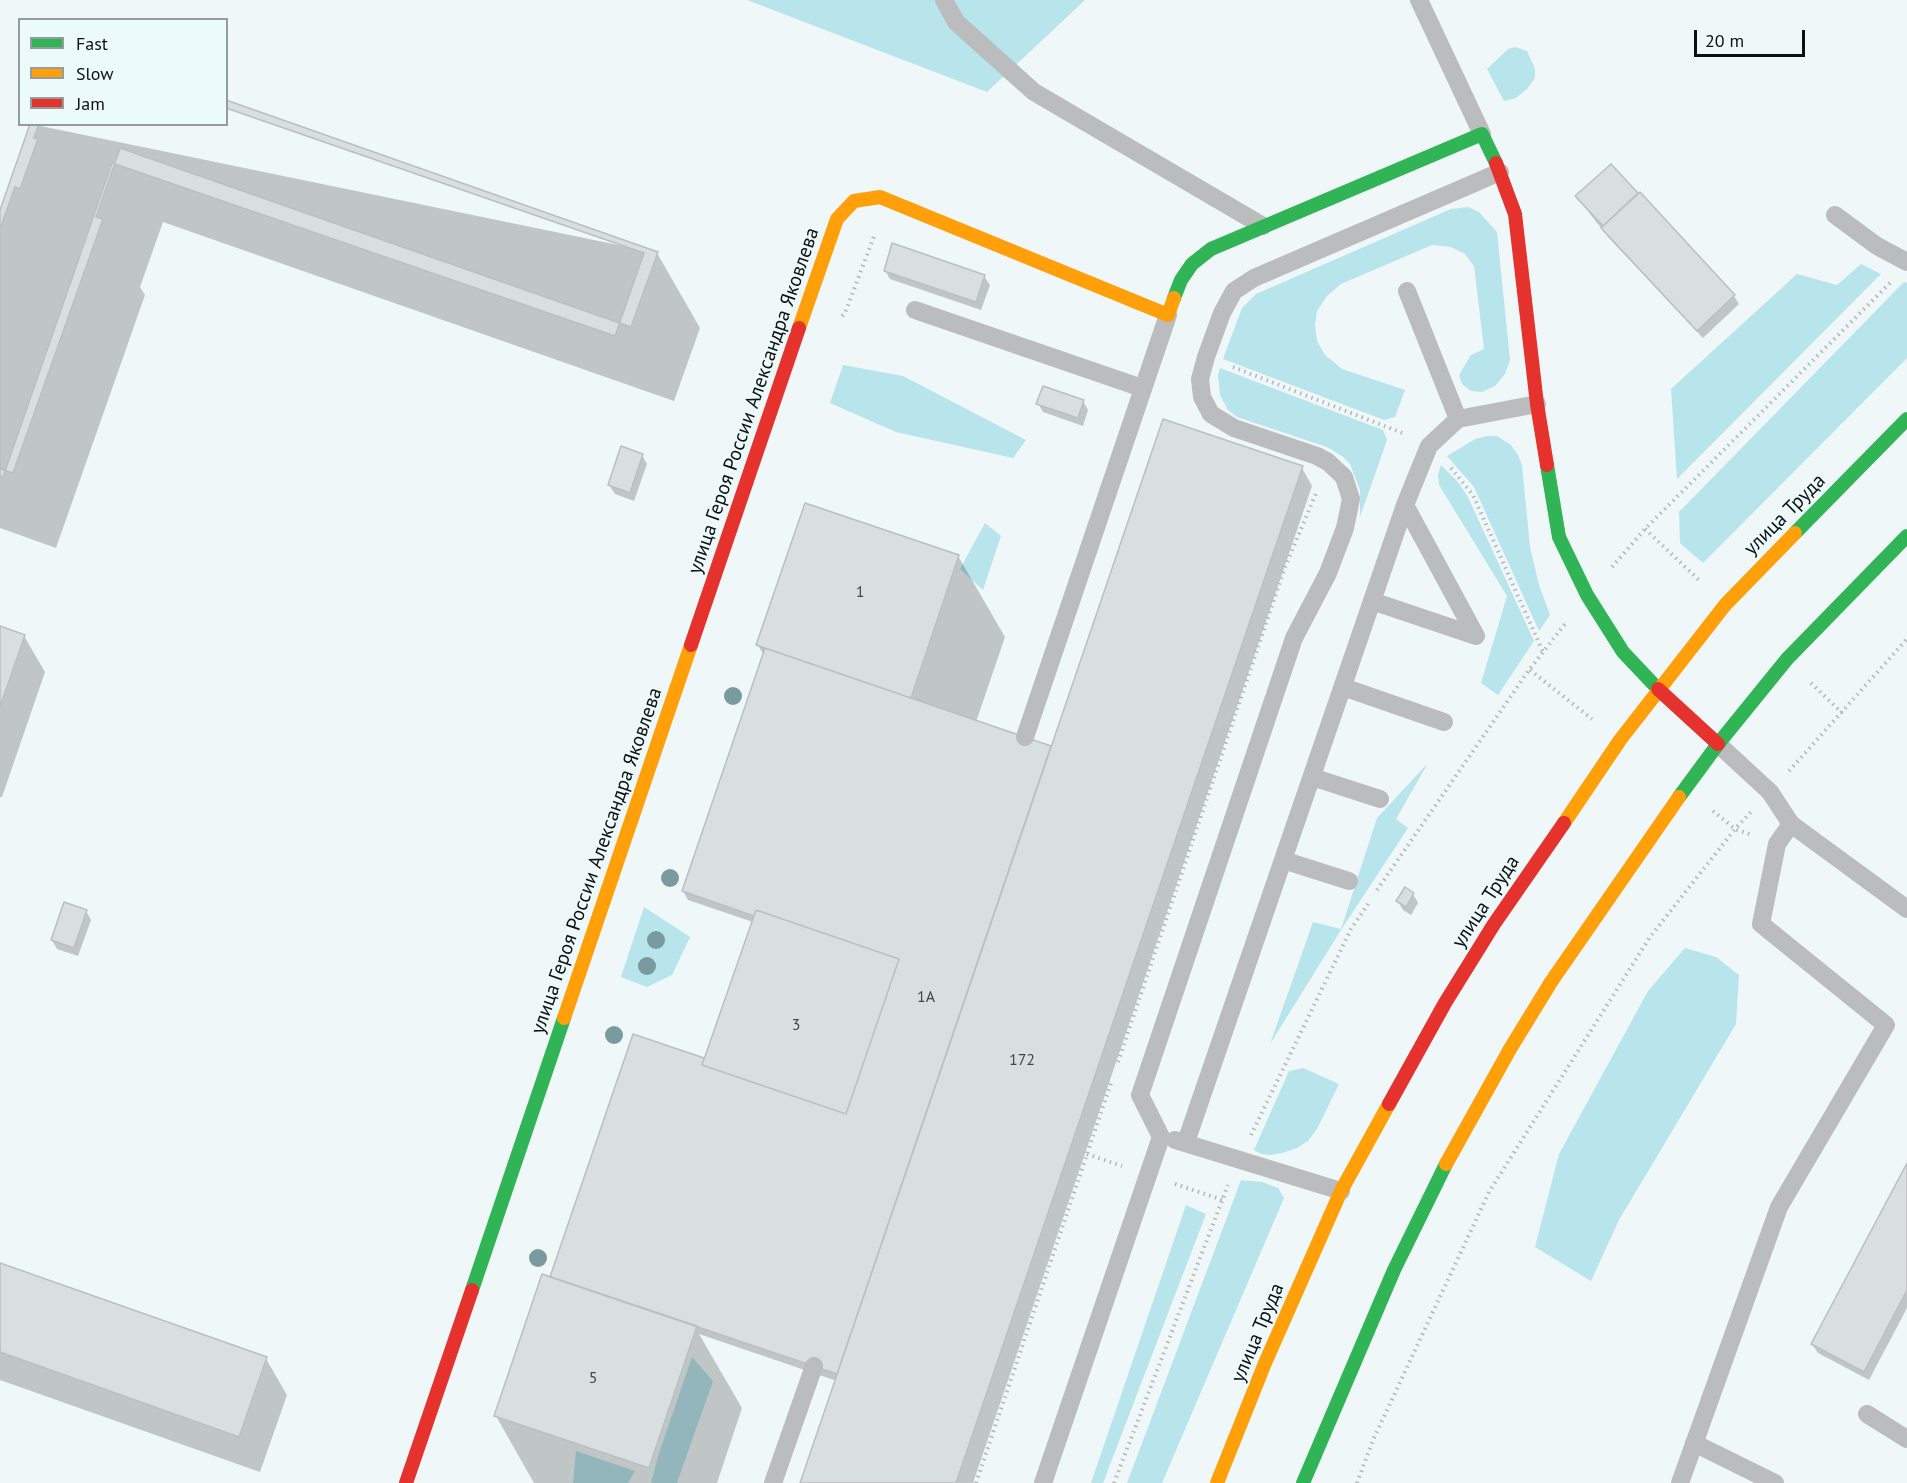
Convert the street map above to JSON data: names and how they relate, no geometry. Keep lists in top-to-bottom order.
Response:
{
  "streets": {
    "street": ["улица Героя России Александра Яковлева", "улица Труда"]
  },
  "house_numbers": [
    "1",
    "1А",
    "3",
    "172",
    "5"
  ],
  "legend": ["Fast", "Slow", "Jam"],
  "scale_bar": "20 m"
}
